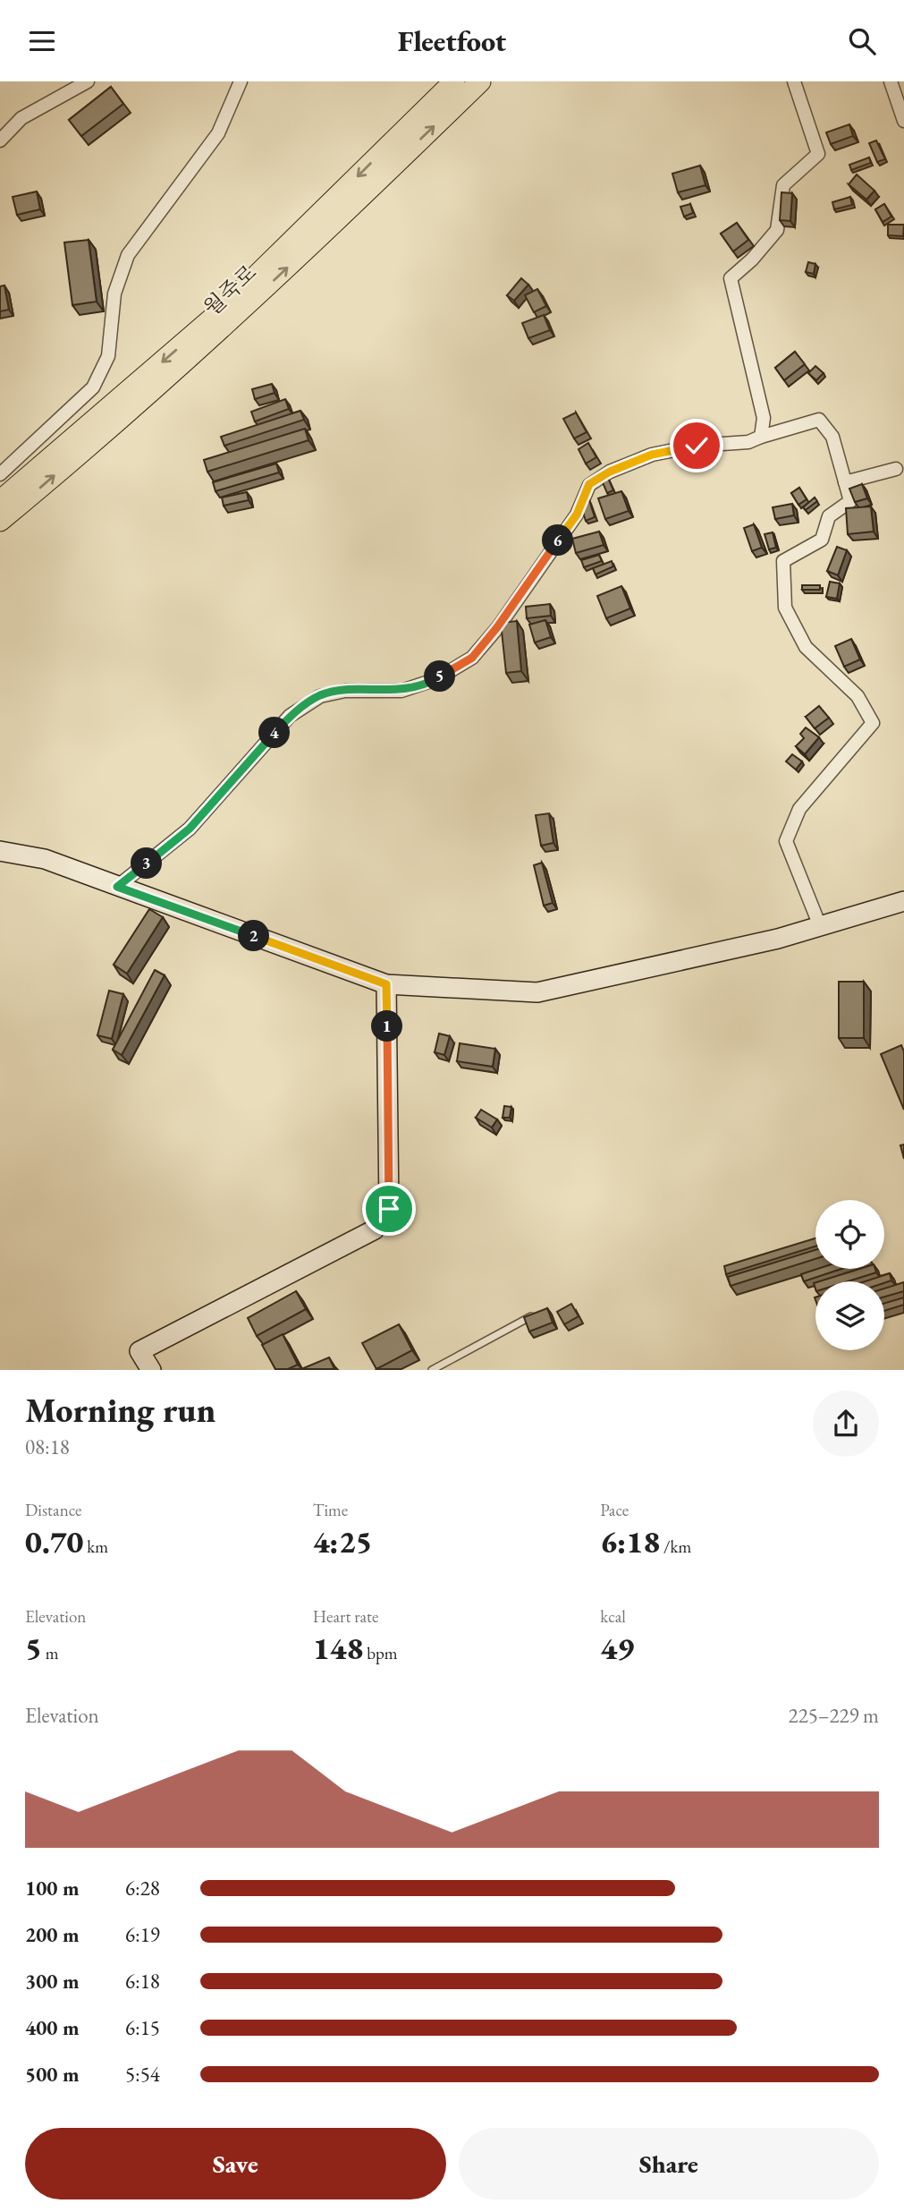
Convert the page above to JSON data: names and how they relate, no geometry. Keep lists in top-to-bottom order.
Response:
{
  "streets": {
    "main road": ["월죽로"]
  },
  "page": {
    "header": "Fleetfoot",
    "pins": [
      "6",
      "5",
      "4",
      "3",
      "2",
      "1"
    ],
    "heading": ["Morning run", "08:18"],
    "stats": [
      ["Distance", "0.70 km"],
      ["Time", "4:25"],
      ["Pace", "6:18 /km"],
      ["Elevation", "5 m"],
      ["Heart rate", "148 bpm"],
      ["kcal", "49"]
    ],
    "chart": ["Elevation", "225–229 m"],
    "list": [
      {
        "name": "100 m",
        "note": "6:28"
      },
      {
        "name": "200 m",
        "note": "6:19"
      },
      {
        "name": "300 m",
        "note": "6:18"
      },
      {
        "name": "400 m",
        "note": "6:15"
      },
      {
        "name": "500 m",
        "note": "5:54"
      }
    ],
    "buttons": ["Save", "Share"]
  }
}
